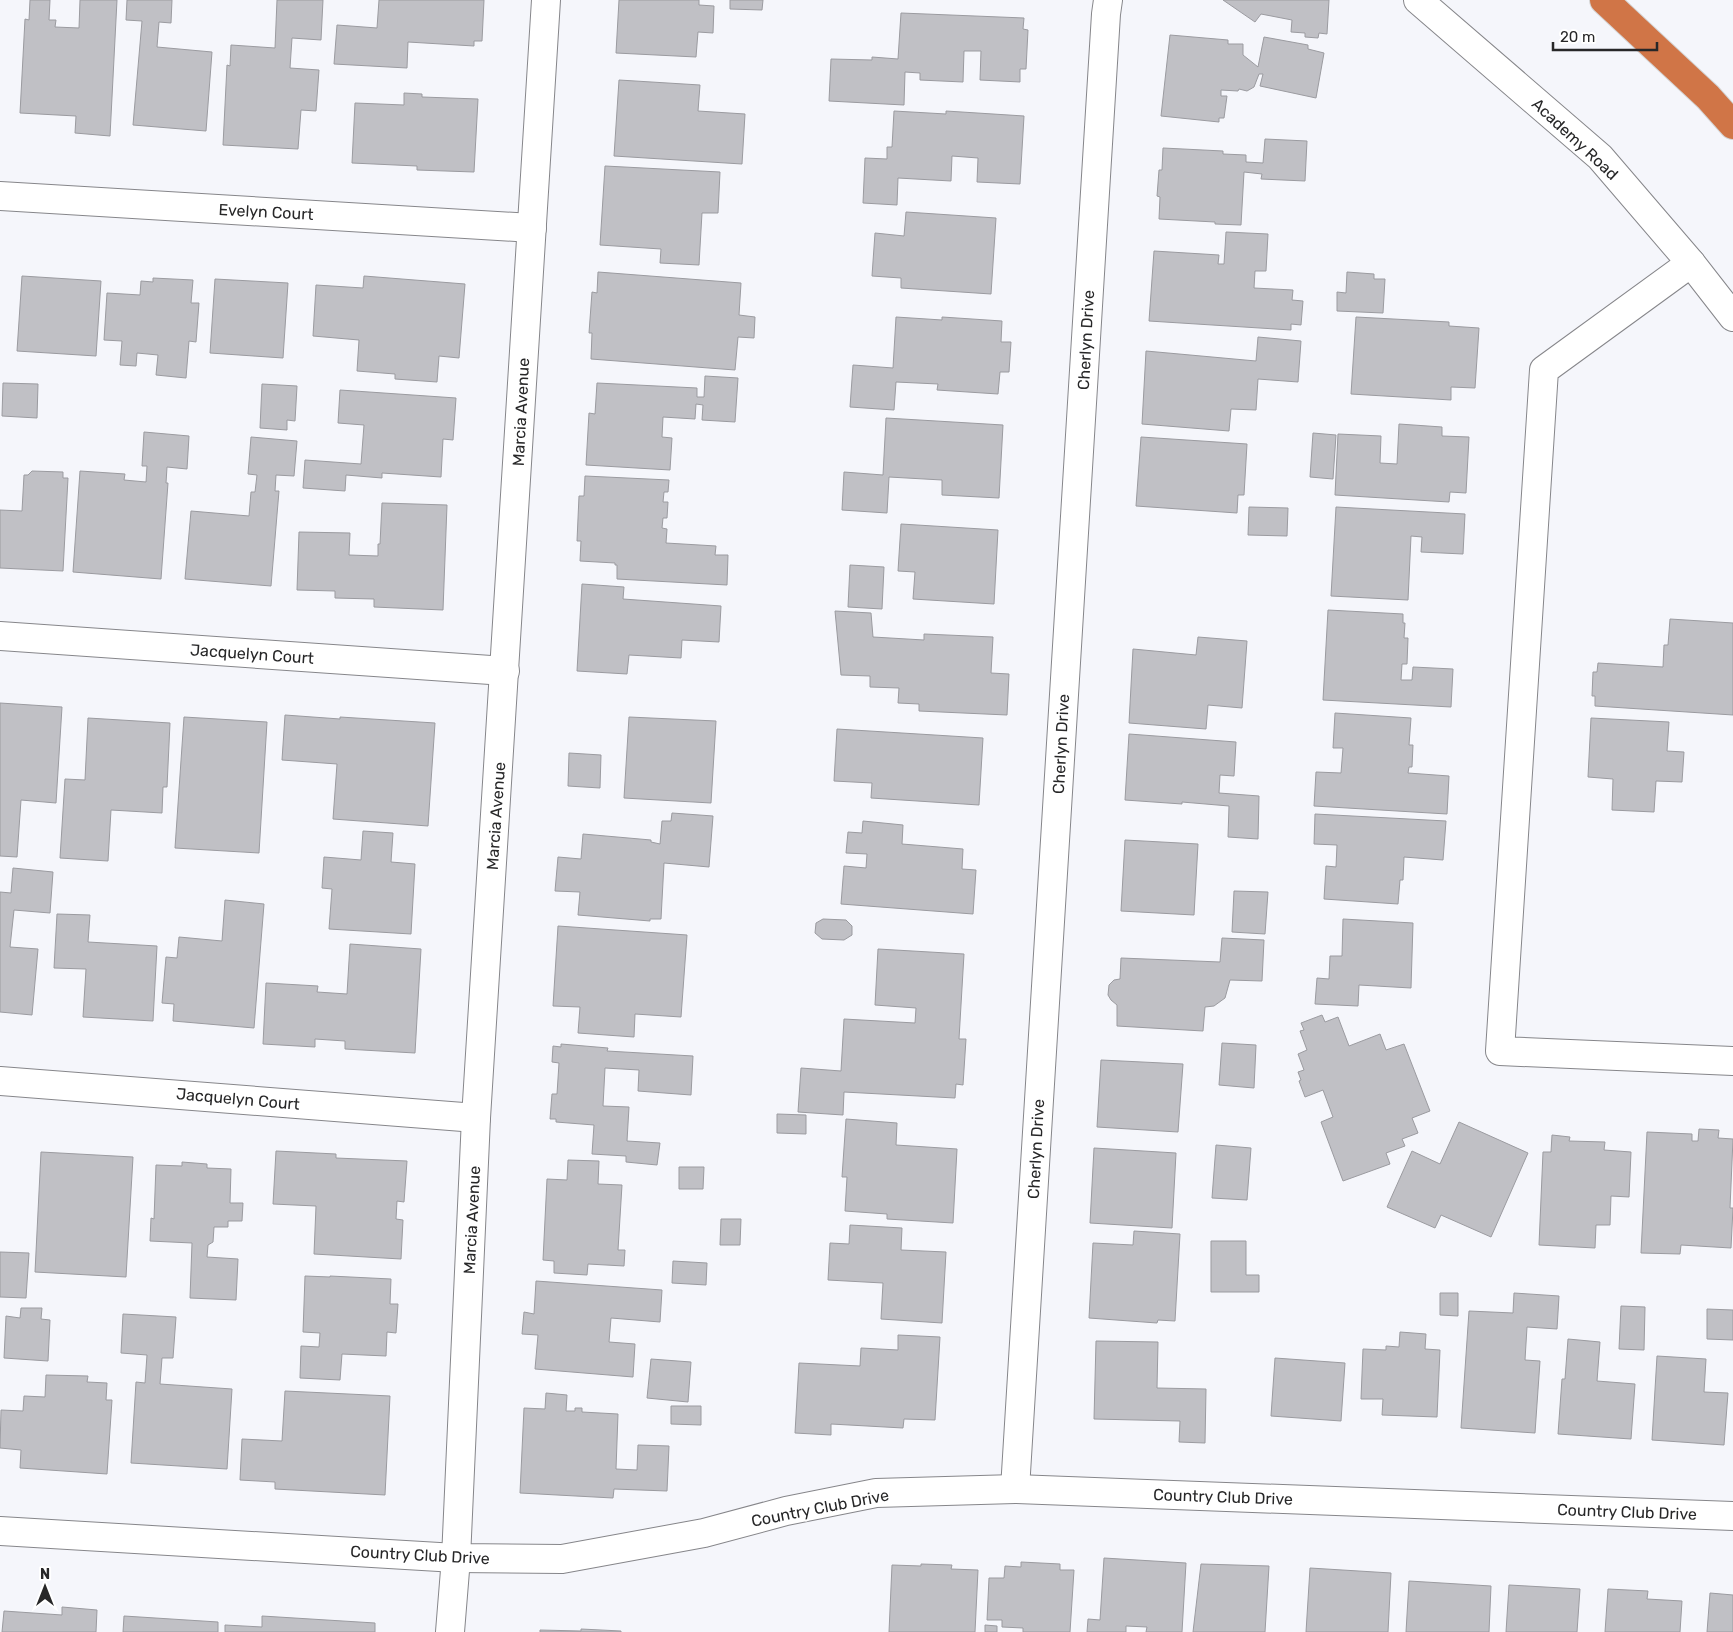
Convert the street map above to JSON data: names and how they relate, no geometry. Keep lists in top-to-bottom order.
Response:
{
  "streets": {
    "street": [
      "Academy Road",
      "Evelyn Court",
      "Cherlyn Drive",
      "Marcia Avenue",
      "Jacquelyn Court",
      "Country Club Drive"
    ]
  },
  "crossings": [
    ["Evelyn Court", "Marcia Avenue"],
    ["Cherlyn Drive", "Country Club Drive"],
    ["Marcia Avenue", "Jacquelyn Court"],
    ["Marcia Avenue", "Country Club Drive"]
  ],
  "scale_bar": "20 m",
  "north": "top"
}
